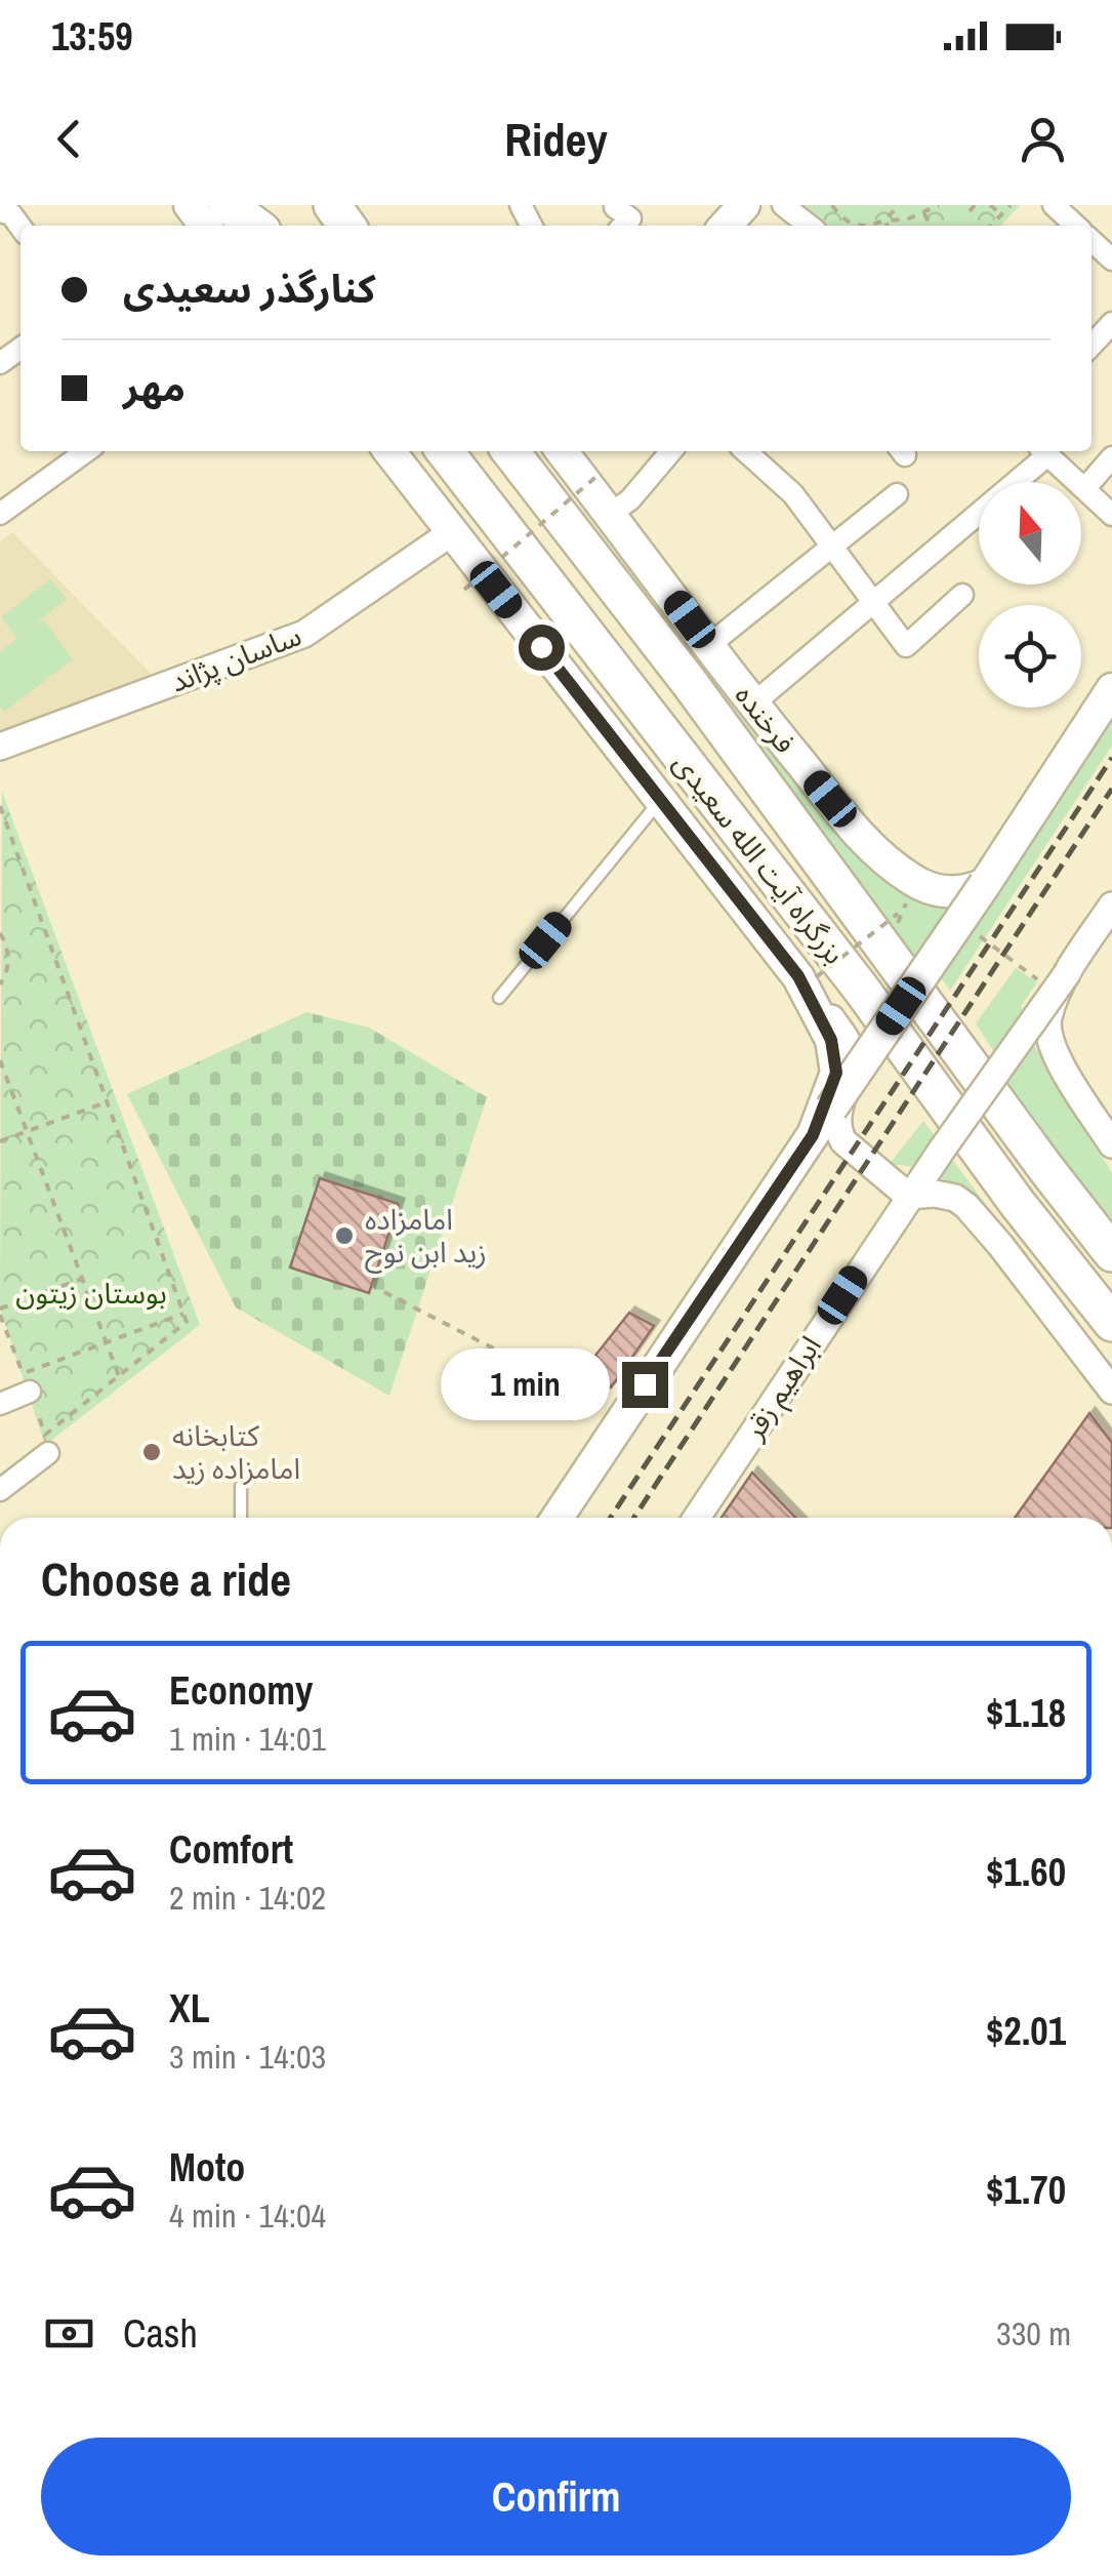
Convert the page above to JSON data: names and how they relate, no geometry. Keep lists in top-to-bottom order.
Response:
{
  "streets": {
    "highway": ["بزرگراه آیت الله سعیدی"],
    "main road": ["فرخنده"],
    "street": ["ساسان پژاند", "ابراهیم زقر"]
  },
  "parks": ["بوستان زیتون"],
  "places": ["امامزاده زید ابن نوح", "کتابخانه امامزاده زید"],
  "north": "top",
  "page": {
    "status": "13:59",
    "header": "Ridey",
    "banner": ["کنارگذر سعیدی", "مهر"],
    "bubble": "1 min",
    "heading": "Choose a ride",
    "list": [
      {
        "name": "Economy",
        "note": "1 min · 14:01",
        "value": "$1.18"
      },
      {
        "name": "Comfort",
        "note": "2 min · 14:02",
        "value": "$1.60"
      },
      {
        "name": "XL",
        "note": "3 min · 14:03",
        "value": "$2.01"
      },
      {
        "name": "Moto",
        "note": "4 min · 14:04",
        "value": "$1.70"
      }
    ],
    "pay": ["Cash", "330 m"],
    "buttons": "Confirm"
  }
}
